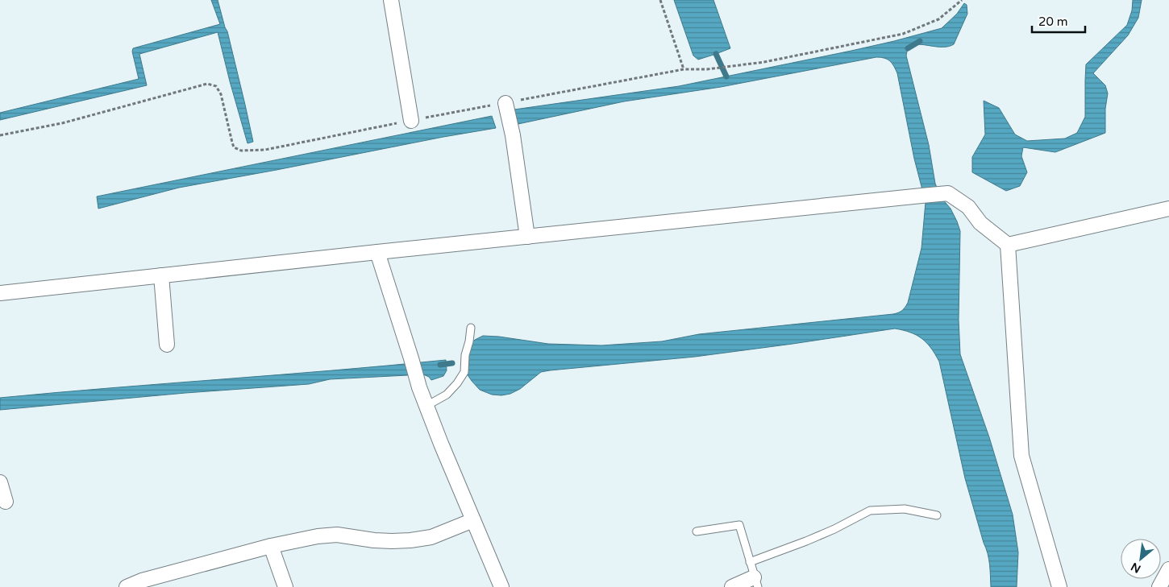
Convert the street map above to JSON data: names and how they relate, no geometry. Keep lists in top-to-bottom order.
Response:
{
  "scale_bar": "20 m",
  "north": "bottom left"
}
